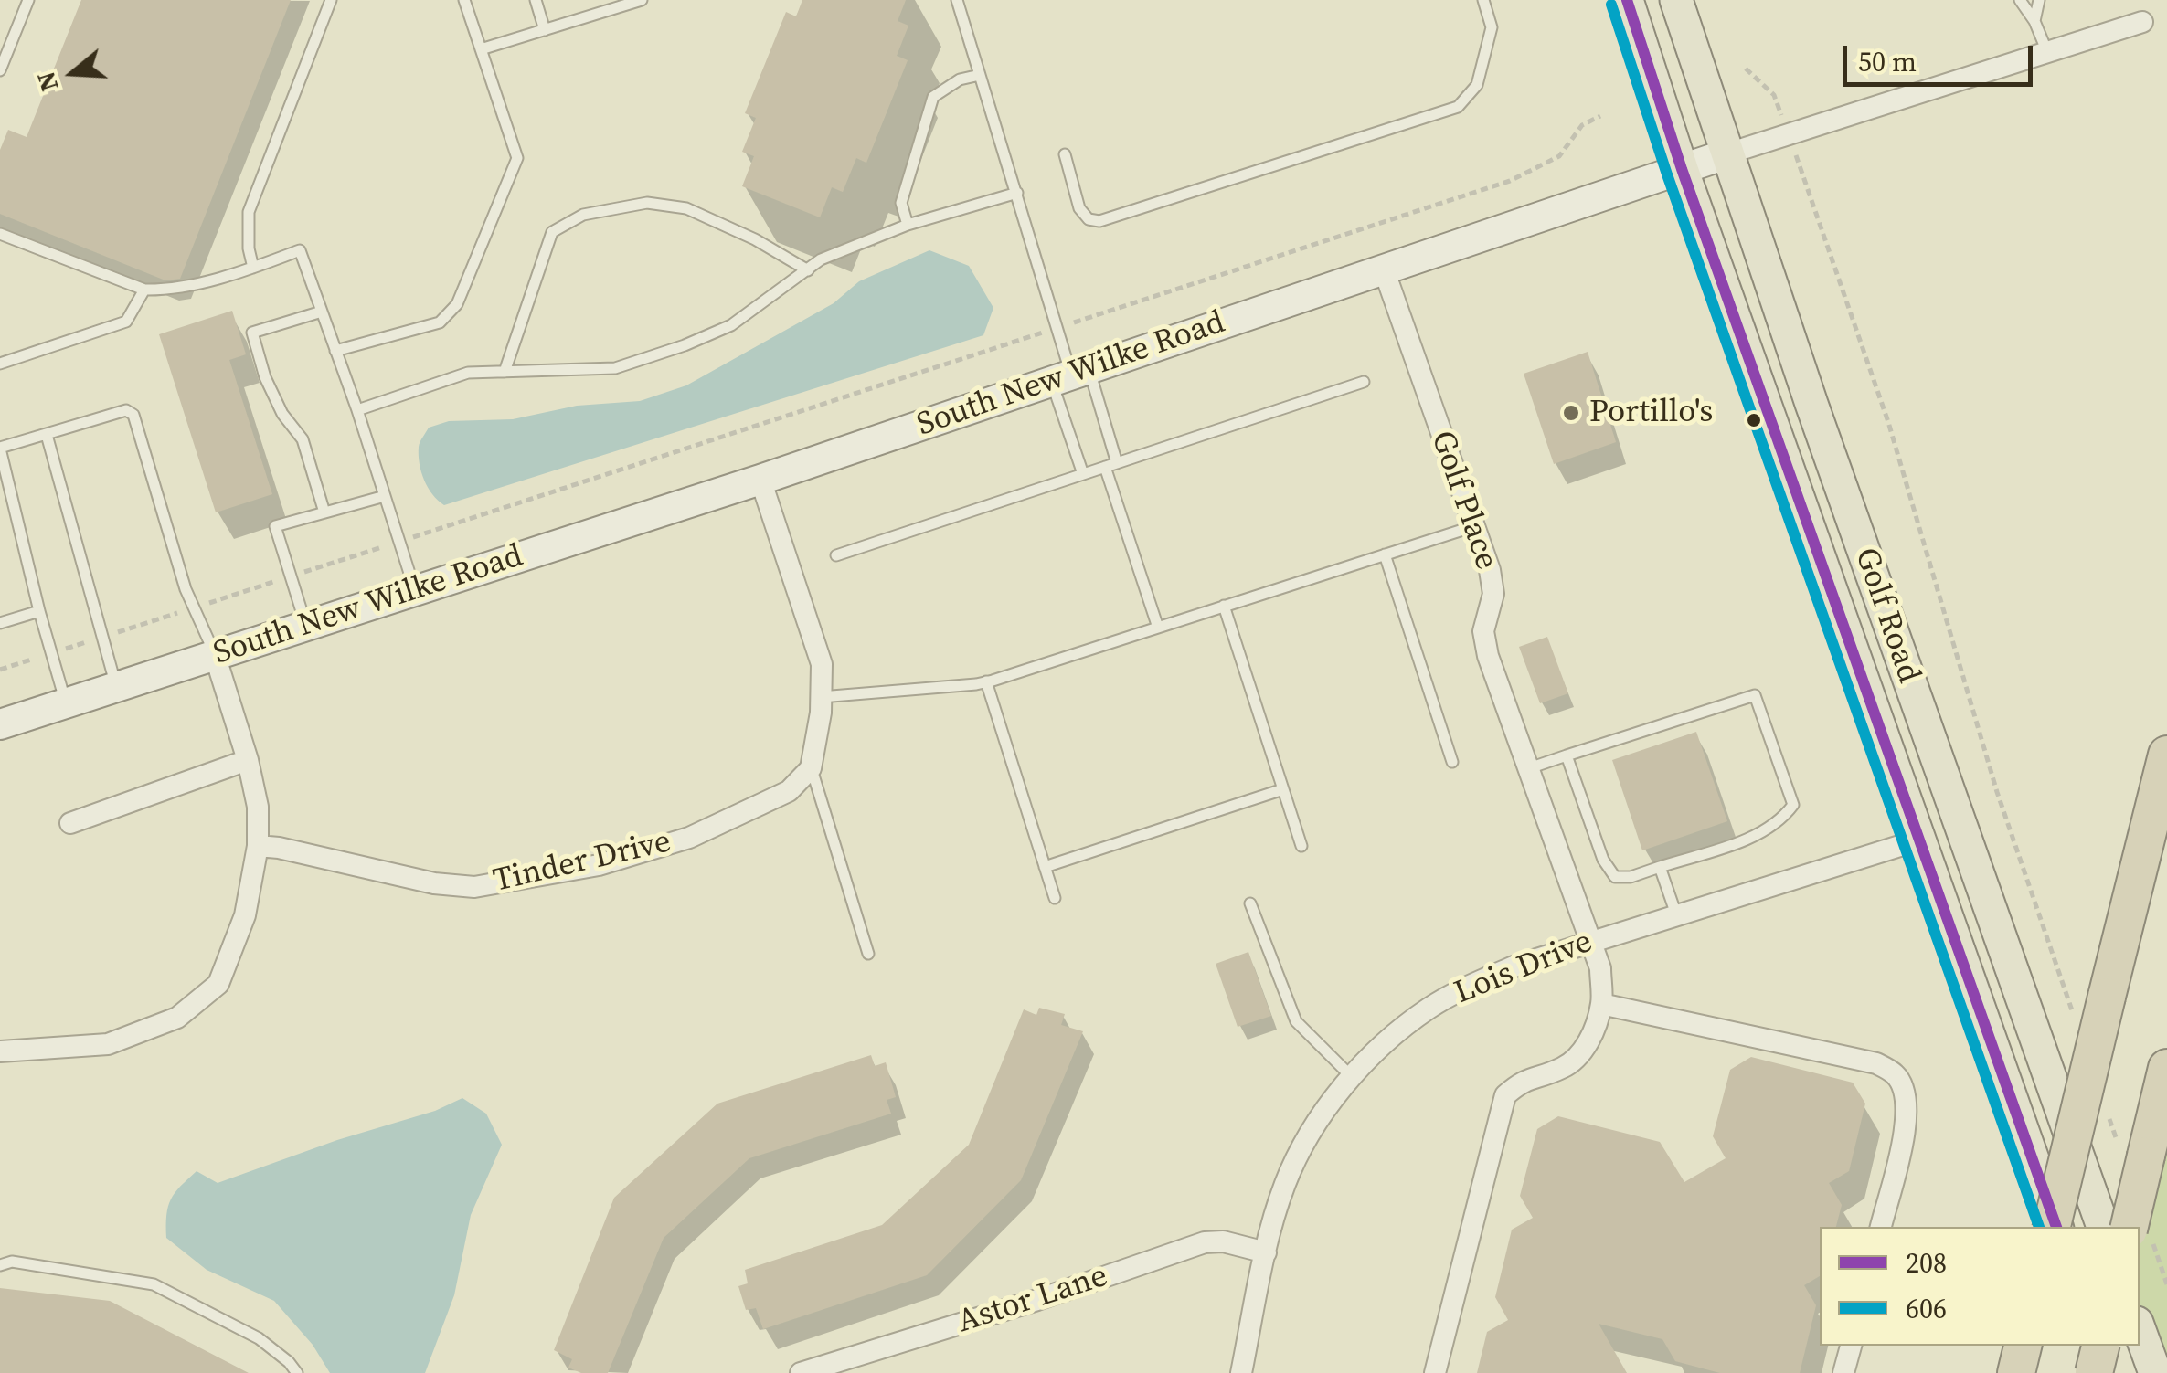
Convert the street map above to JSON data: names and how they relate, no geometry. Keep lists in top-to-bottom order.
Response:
{
  "streets": {
    "main road": ["South New Wilke Road", "Golf Road"],
    "street": [
      "Golf Place",
      "Tinder Drive",
      "Lois Drive",
      "Astor Lane"
    ]
  },
  "crossings": [
    ["South New Wilke Road", "Golf Place"],
    ["South New Wilke Road", "Golf Road"],
    ["Golf Place", "Lois Drive"],
    ["Golf Road", "Lois Drive"],
    ["Lois Drive", "Astor Lane"]
  ],
  "places": ["Portillo's"],
  "lines": ["transit line 208", "transit line 606"],
  "legend": ["208", "606"],
  "scale_bar": "50 m",
  "north": "left"
}
